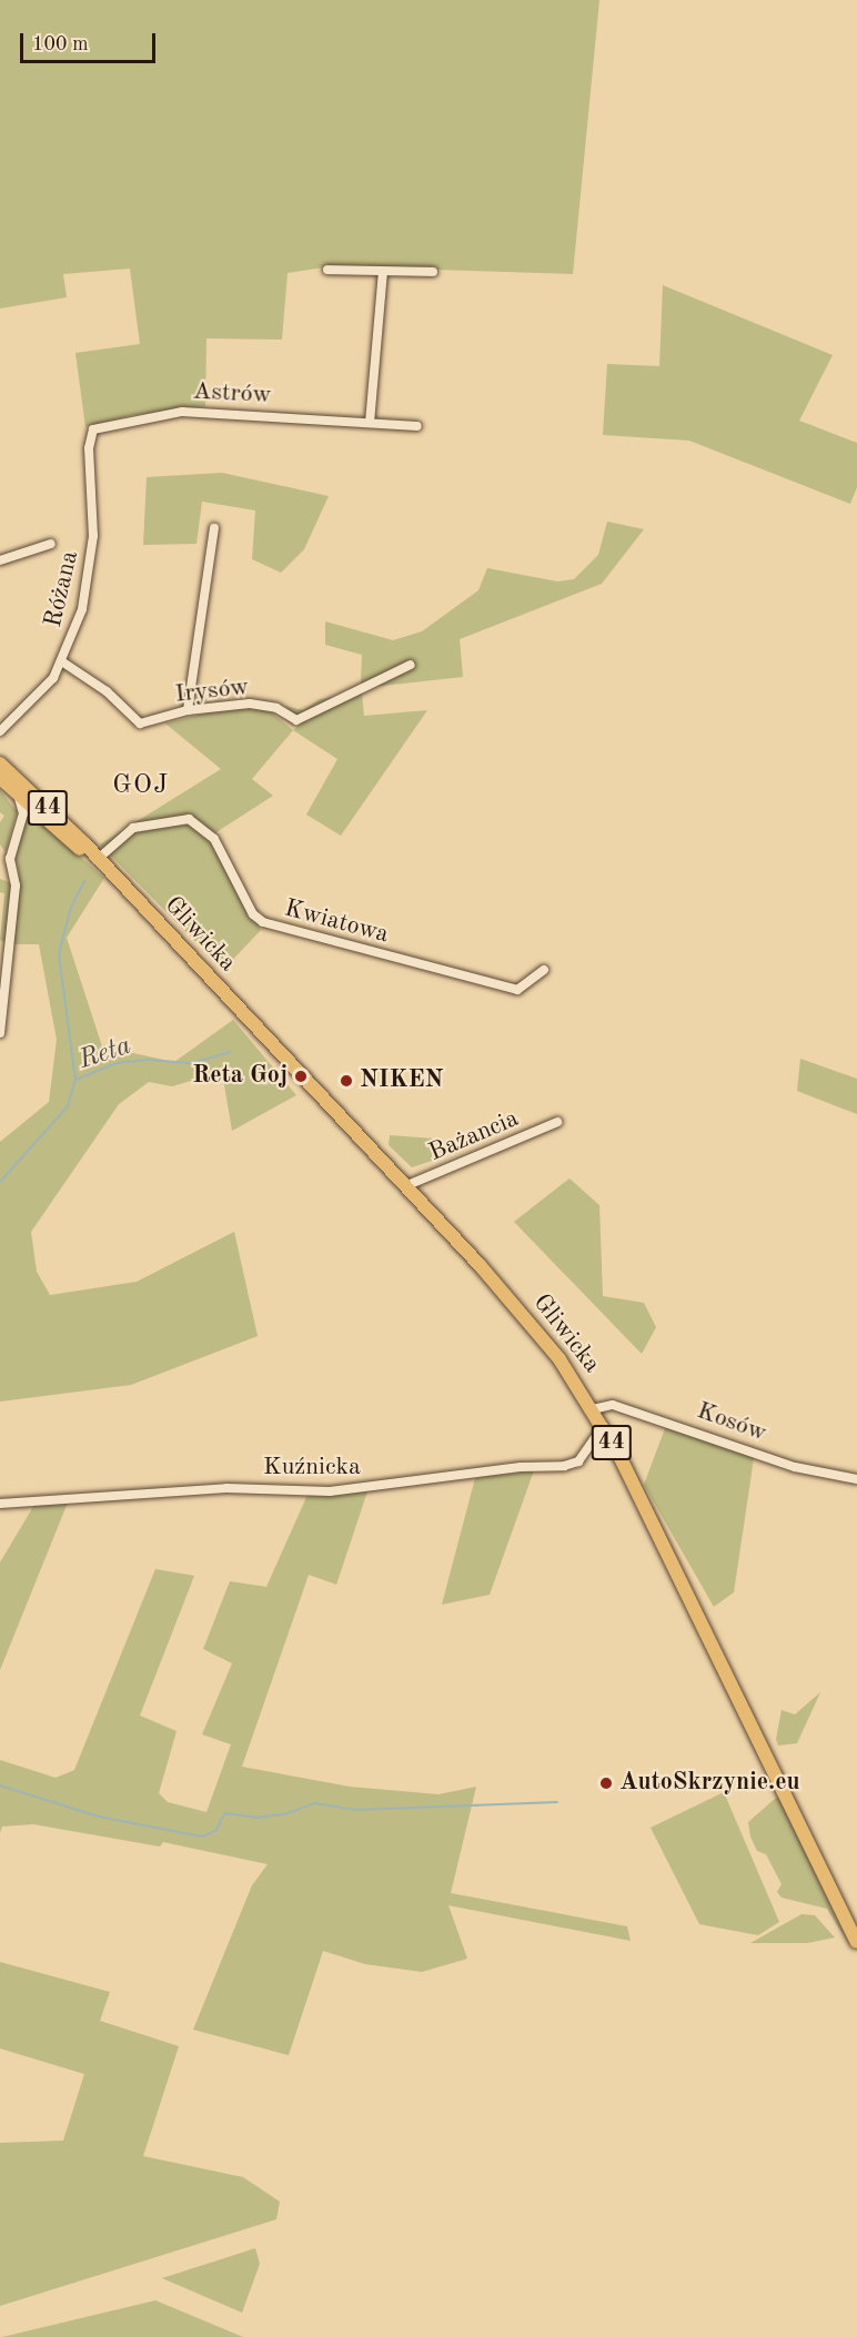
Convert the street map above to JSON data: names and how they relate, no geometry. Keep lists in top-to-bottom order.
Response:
{
  "streets": {
    "main road": ["44", "Gliwicka"],
    "street": [
      "Astrów",
      "Różana",
      "Irysów",
      "Kwiatowa",
      "Bażancia",
      "Kosów",
      "Kuźnicka"
    ]
  },
  "crossings": [
    ["Astrów", "Różana"],
    ["Różana", "Irysów"],
    ["Kwiatowa", "Gliwicka"],
    ["Gliwicka", "Bażancia"],
    ["Gliwicka", "Kosów"],
    ["Gliwicka", "Kuźnicka"]
  ],
  "districts": ["GOJ"],
  "water": ["Reta"],
  "places": ["Reta Goj", "NIKEN", "AutoSkrzynie.eu"],
  "scale_bar": "100 m"
}
